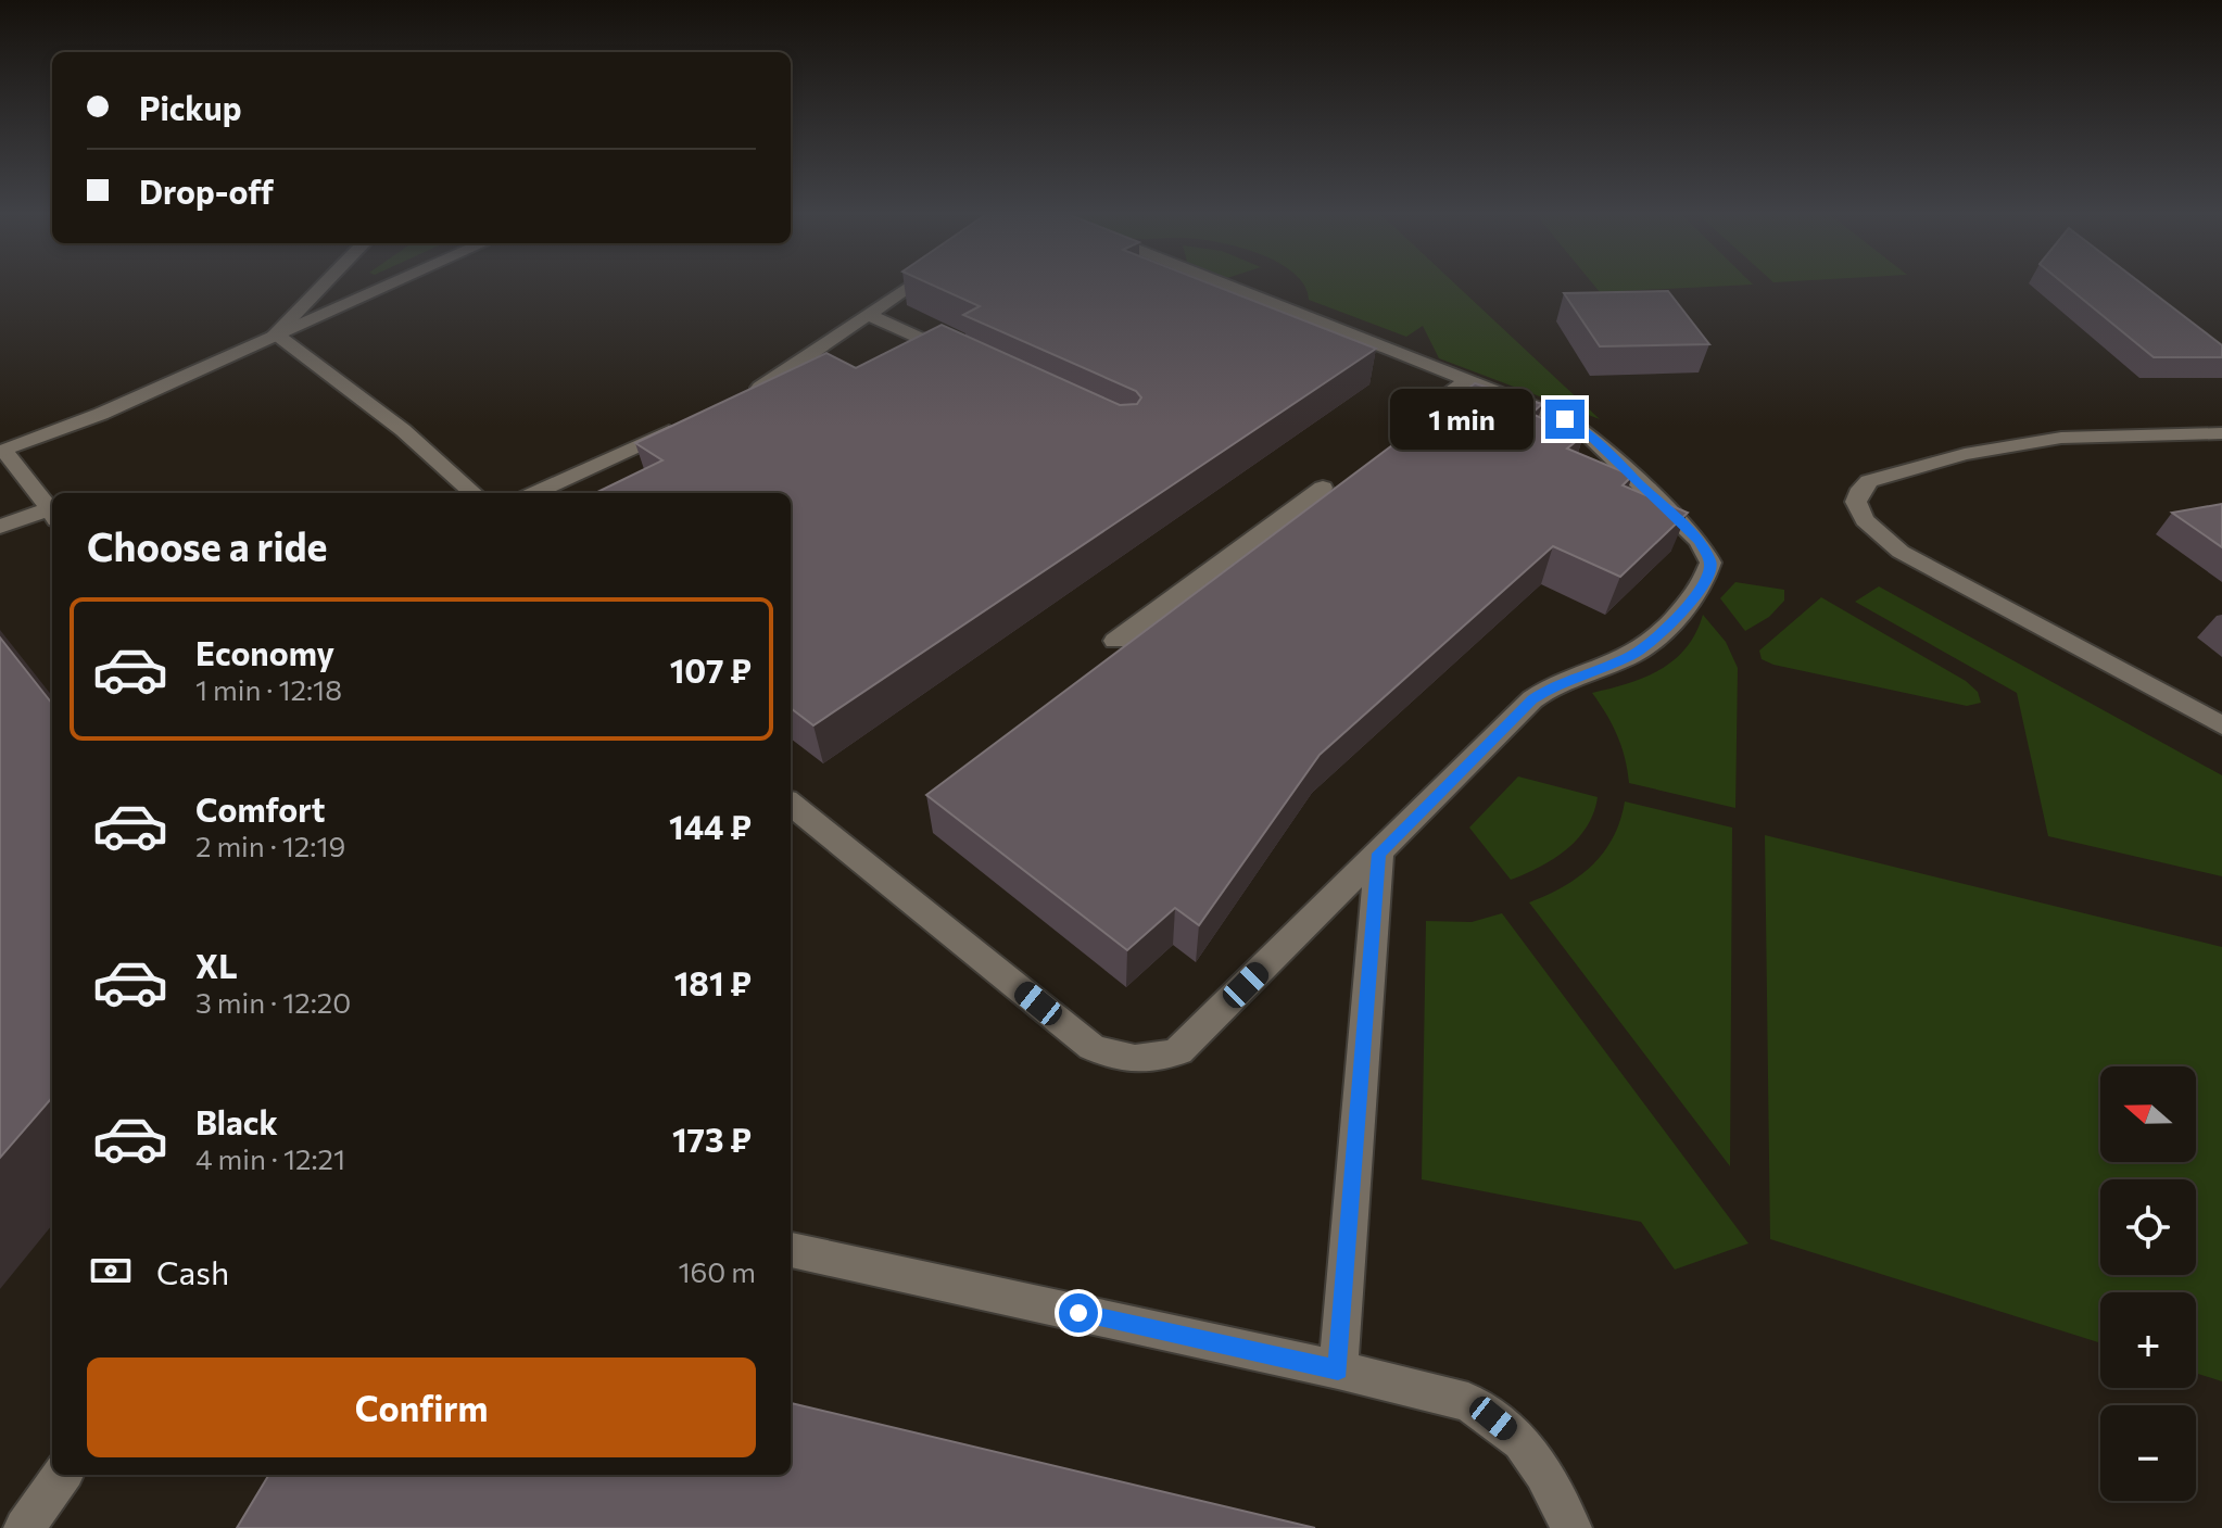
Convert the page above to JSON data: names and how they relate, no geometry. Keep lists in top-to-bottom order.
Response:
{
  "north": "left",
  "page": {
    "banner": ["Pickup", "Drop-off"],
    "bubble": "1 min",
    "heading": "Choose a ride",
    "list": [
      {
        "name": "Economy",
        "note": "1 min · 12:18",
        "value": "107 ₽"
      },
      {
        "name": "Comfort",
        "note": "2 min · 12:19",
        "value": "144 ₽"
      },
      {
        "name": "XL",
        "note": "3 min · 12:20",
        "value": "181 ₽"
      },
      {
        "name": "Black",
        "note": "4 min · 12:21",
        "value": "173 ₽"
      }
    ],
    "map_buttons": ["+", "−"],
    "pay": ["Cash", "160 m"],
    "buttons": "Confirm"
  }
}
